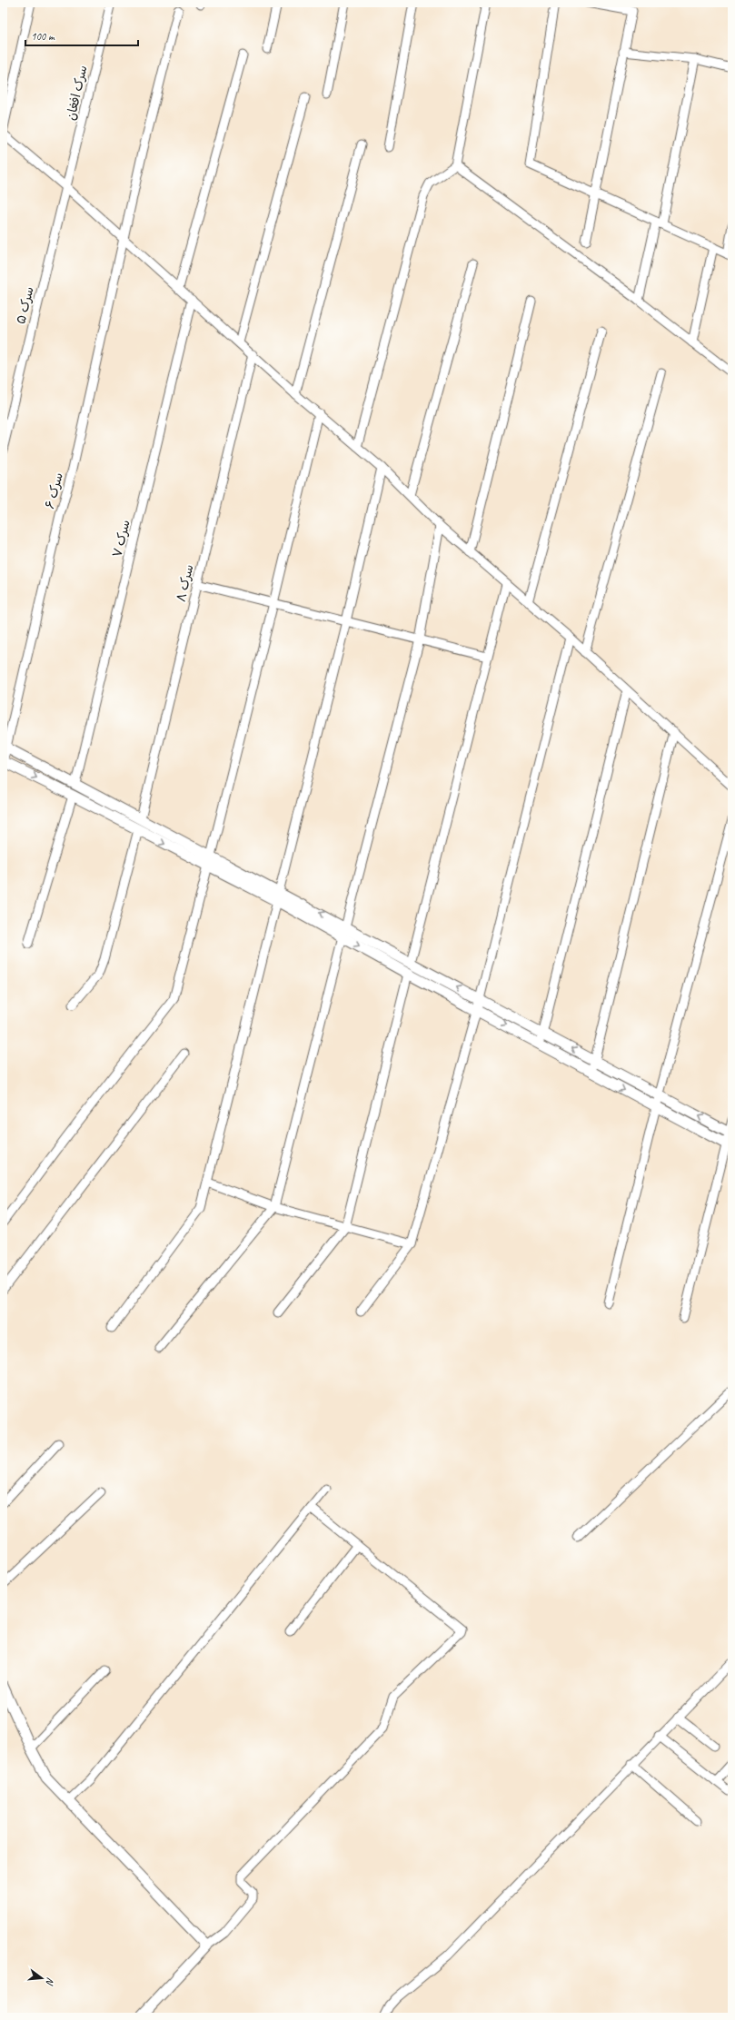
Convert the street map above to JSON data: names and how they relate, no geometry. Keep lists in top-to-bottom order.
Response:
{
  "streets": {
    "street": [
      "سرک افغان",
      "سرک ۵",
      "سرک ۶",
      "سرک ۷",
      "سرک ۸"
    ]
  },
  "crossings": [
    ["سرک افغان", "سرک ۵"]
  ],
  "scale_bar": "100 m",
  "north": "right"
}
